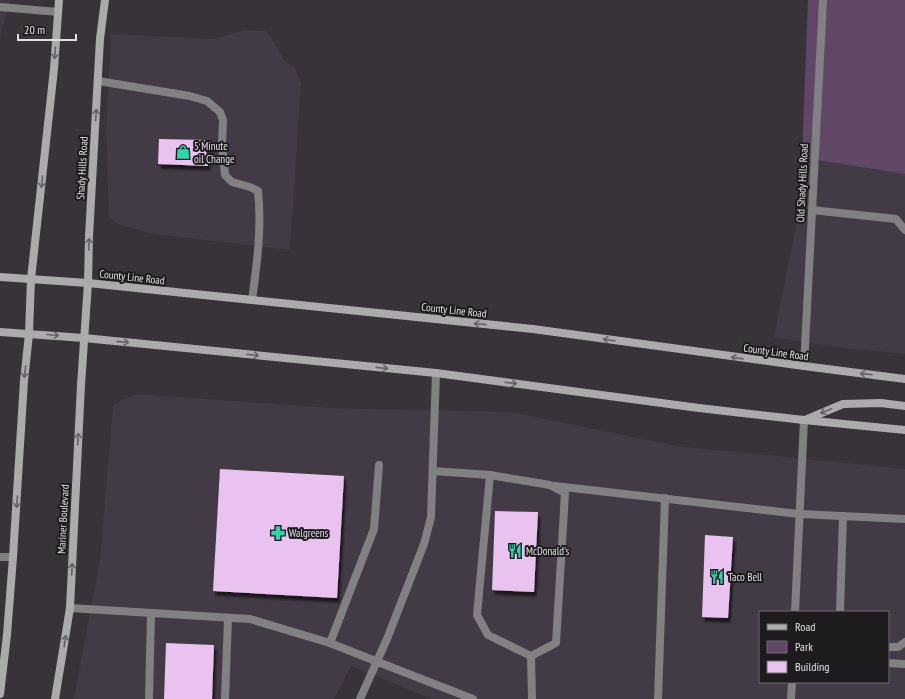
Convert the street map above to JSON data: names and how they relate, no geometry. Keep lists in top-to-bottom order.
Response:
{
  "streets": {
    "main road": ["Shady Hills Road", "County Line Road", "Mariner Boulevard"],
    "street": ["Old Shady Hills Road"]
  },
  "crossings": [
    ["Shady Hills Road", "County Line Road"],
    ["Shady Hills Road", "Mariner Boulevard"],
    ["Old Shady Hills Road", "County Line Road"]
  ],
  "places": {
    "shop": ["5 Minute oil Change"],
    "pharmacy": ["Walgreens"],
    "restaurant": ["McDonald's", "Taco Bell"]
  },
  "legend": ["Road", "Park", "Building"],
  "scale_bar": "20 m"
}
